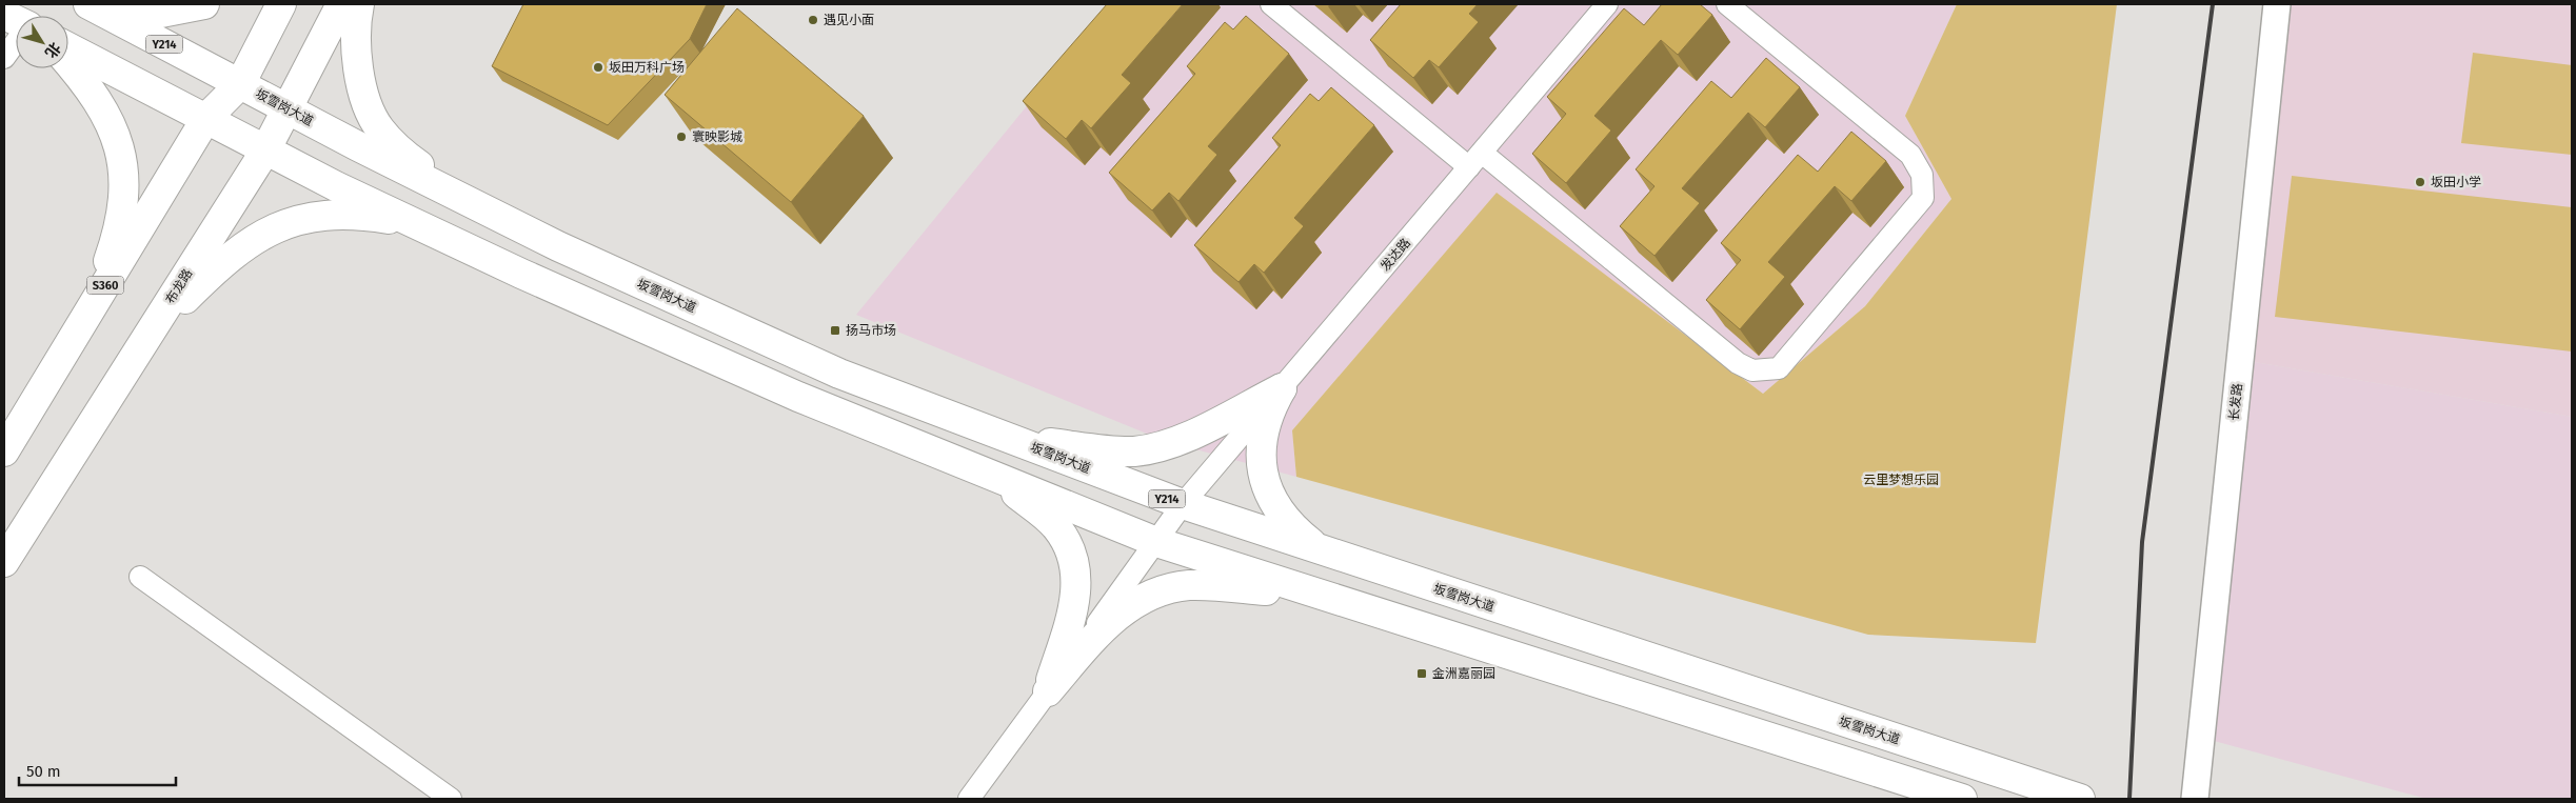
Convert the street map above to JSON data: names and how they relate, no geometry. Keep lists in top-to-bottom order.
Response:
{
  "streets": {
    "main road": [
      "Y214",
      "坂雪岗大道",
      "S360",
      "布龙路"
    ],
    "street": ["发达路", "长发路"]
  },
  "crossings": [
    ["坂雪岗大道", "发达路"],
    ["坂雪岗大道", "S360"],
    ["坂雪岗大道", "布龙路"]
  ],
  "parks": ["云里梦想乐园"],
  "places": {
    "other": [
      "遇见小面",
      "坂田万科广场",
      "寰映影城",
      "坂田小学"
    ],
    "transit": ["扬马市场", "金洲嘉丽园"]
  },
  "scale_bar": "50 m",
  "north": "bottom right"
}
